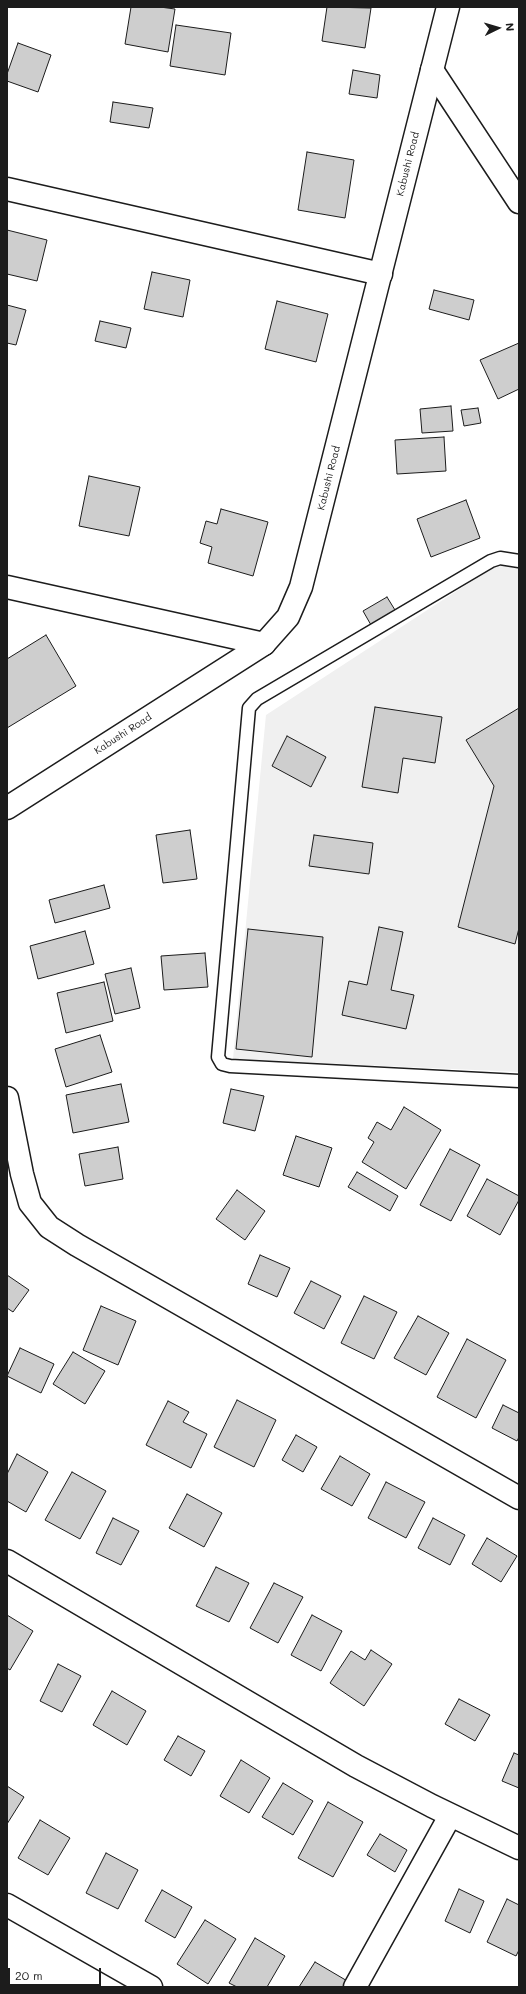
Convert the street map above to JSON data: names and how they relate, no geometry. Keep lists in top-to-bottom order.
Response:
{
  "streets": {
    "street": ["Kabushi Road"]
  },
  "scale_bar": "20 m",
  "north": "right"
}
